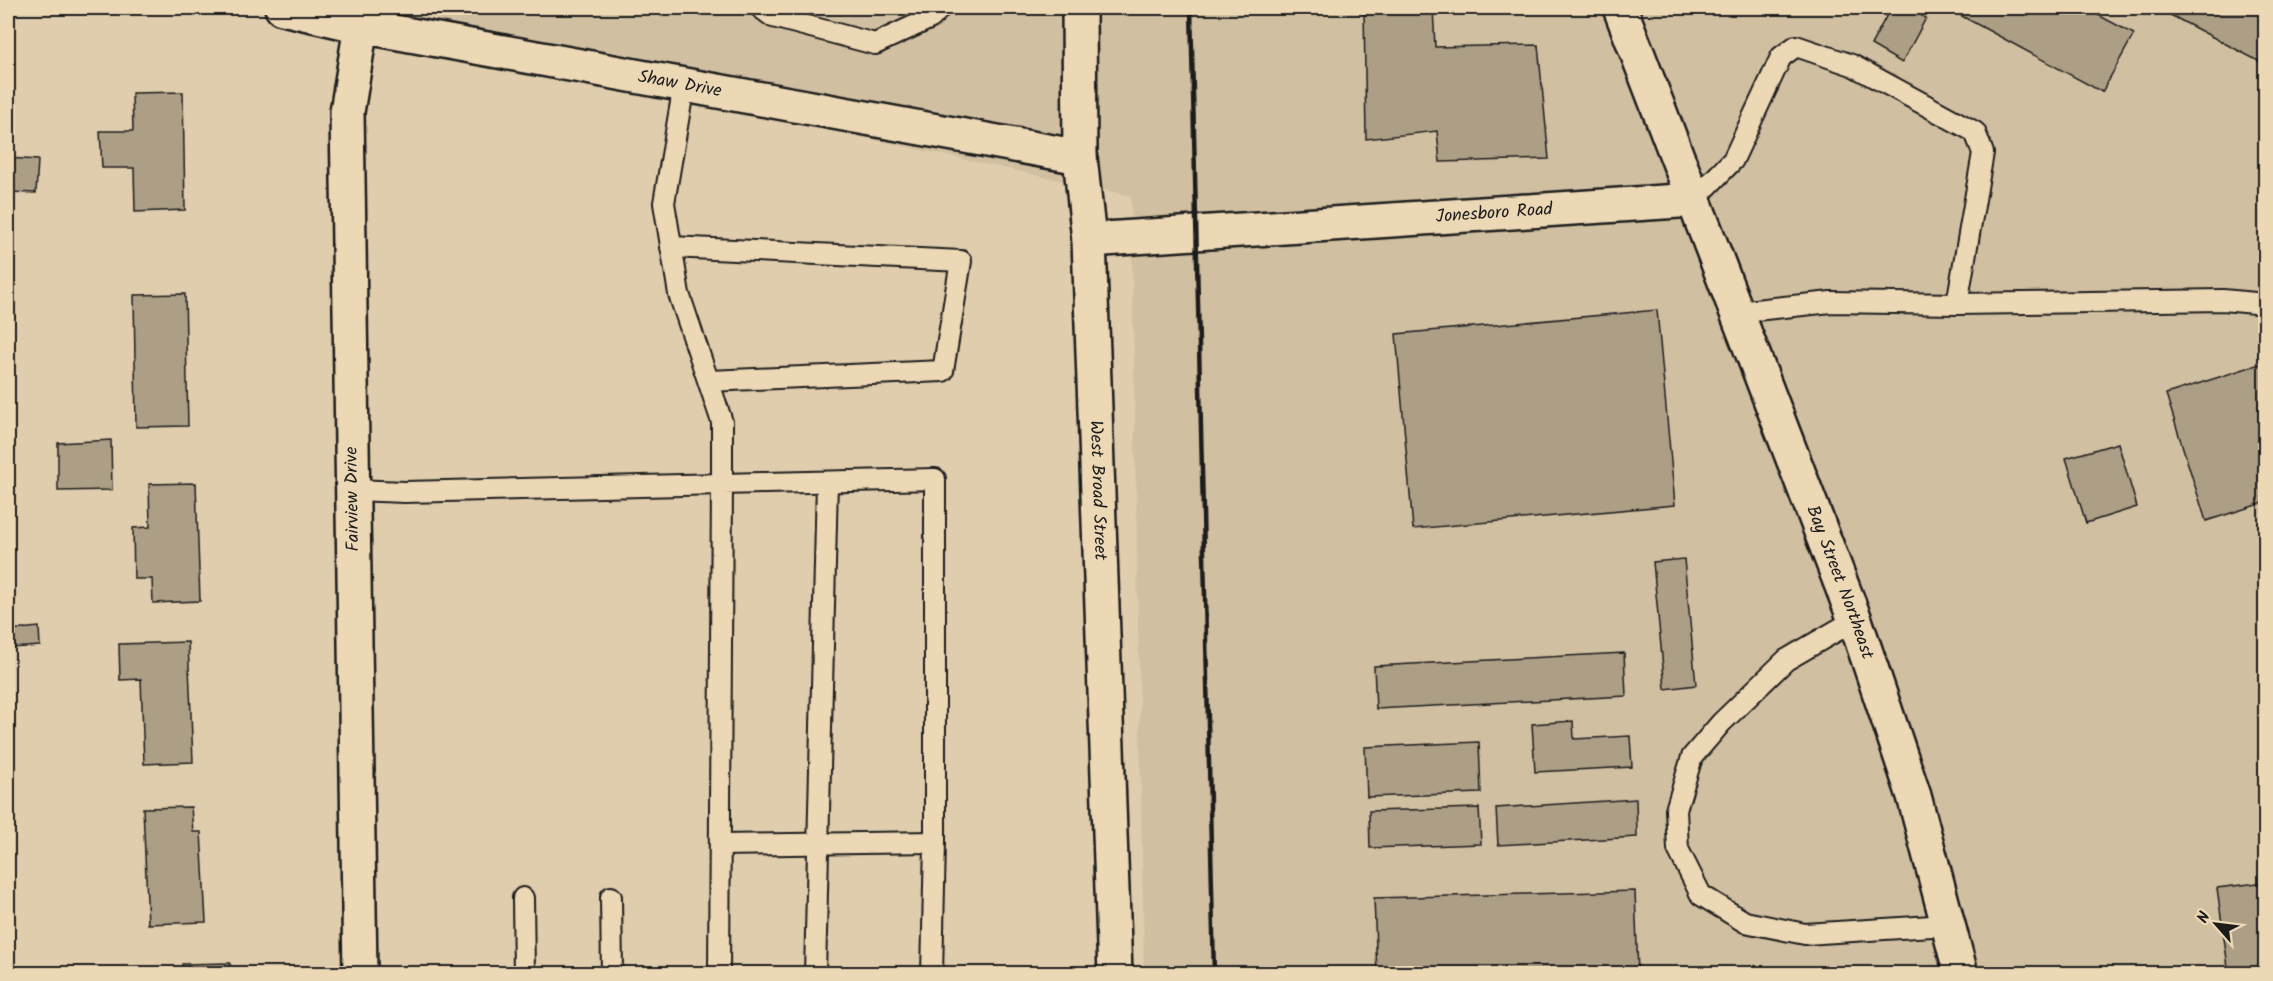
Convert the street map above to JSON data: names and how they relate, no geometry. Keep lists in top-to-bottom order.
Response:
{
  "streets": {
    "street": [
      "Shaw Drive",
      "Jonesboro Road",
      "West Broad Street",
      "Fairview Drive",
      "Bay Street Northeast"
    ]
  },
  "crossings": [
    ["Shaw Drive", "West Broad Street"],
    ["Shaw Drive", "Fairview Drive"],
    ["Jonesboro Road", "West Broad Street"],
    ["Jonesboro Road", "Bay Street Northeast"]
  ],
  "north": "top left"
}
